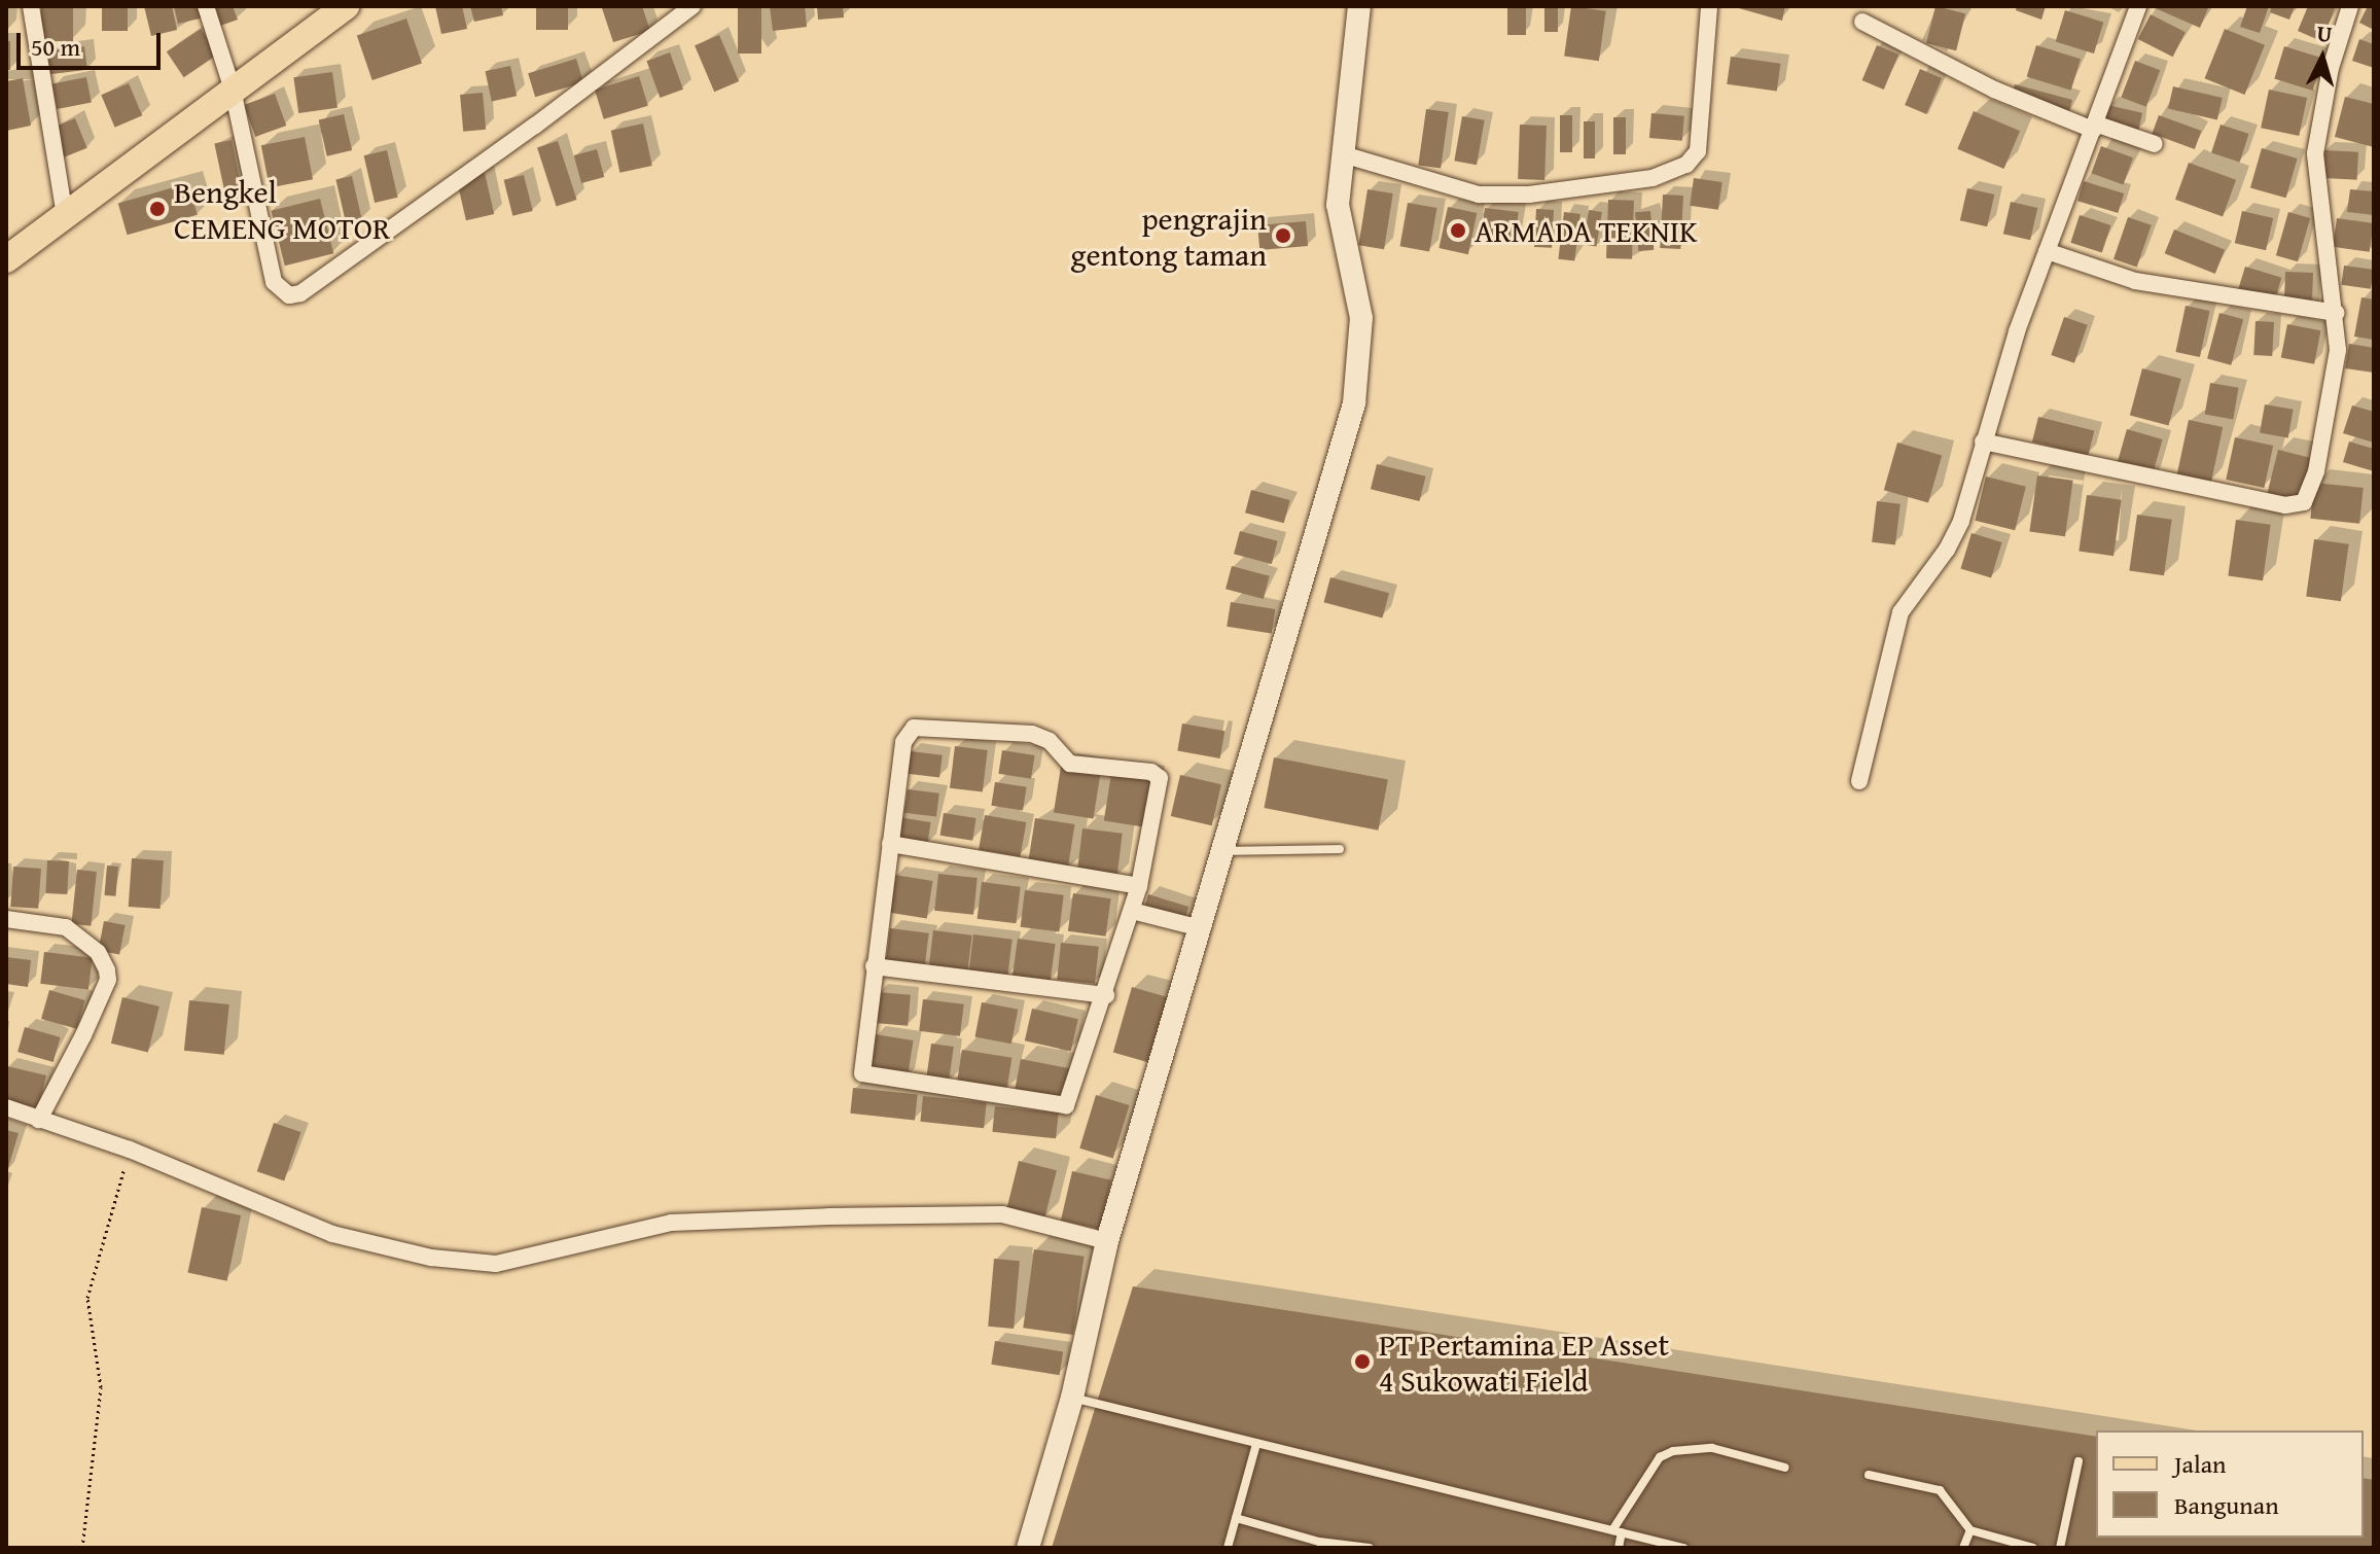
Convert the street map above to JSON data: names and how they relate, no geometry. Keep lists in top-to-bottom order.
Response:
{
  "places": [
    "Bengkel CEMENG MOTOR",
    "ARMADA TEKNIK",
    "pengrajin gentong taman",
    "PT Pertamina EP Asset 4 Sukowati Field"
  ],
  "legend": ["Jalan", "Bangunan"],
  "scale_bar": "50 m",
  "north": "top"
}
